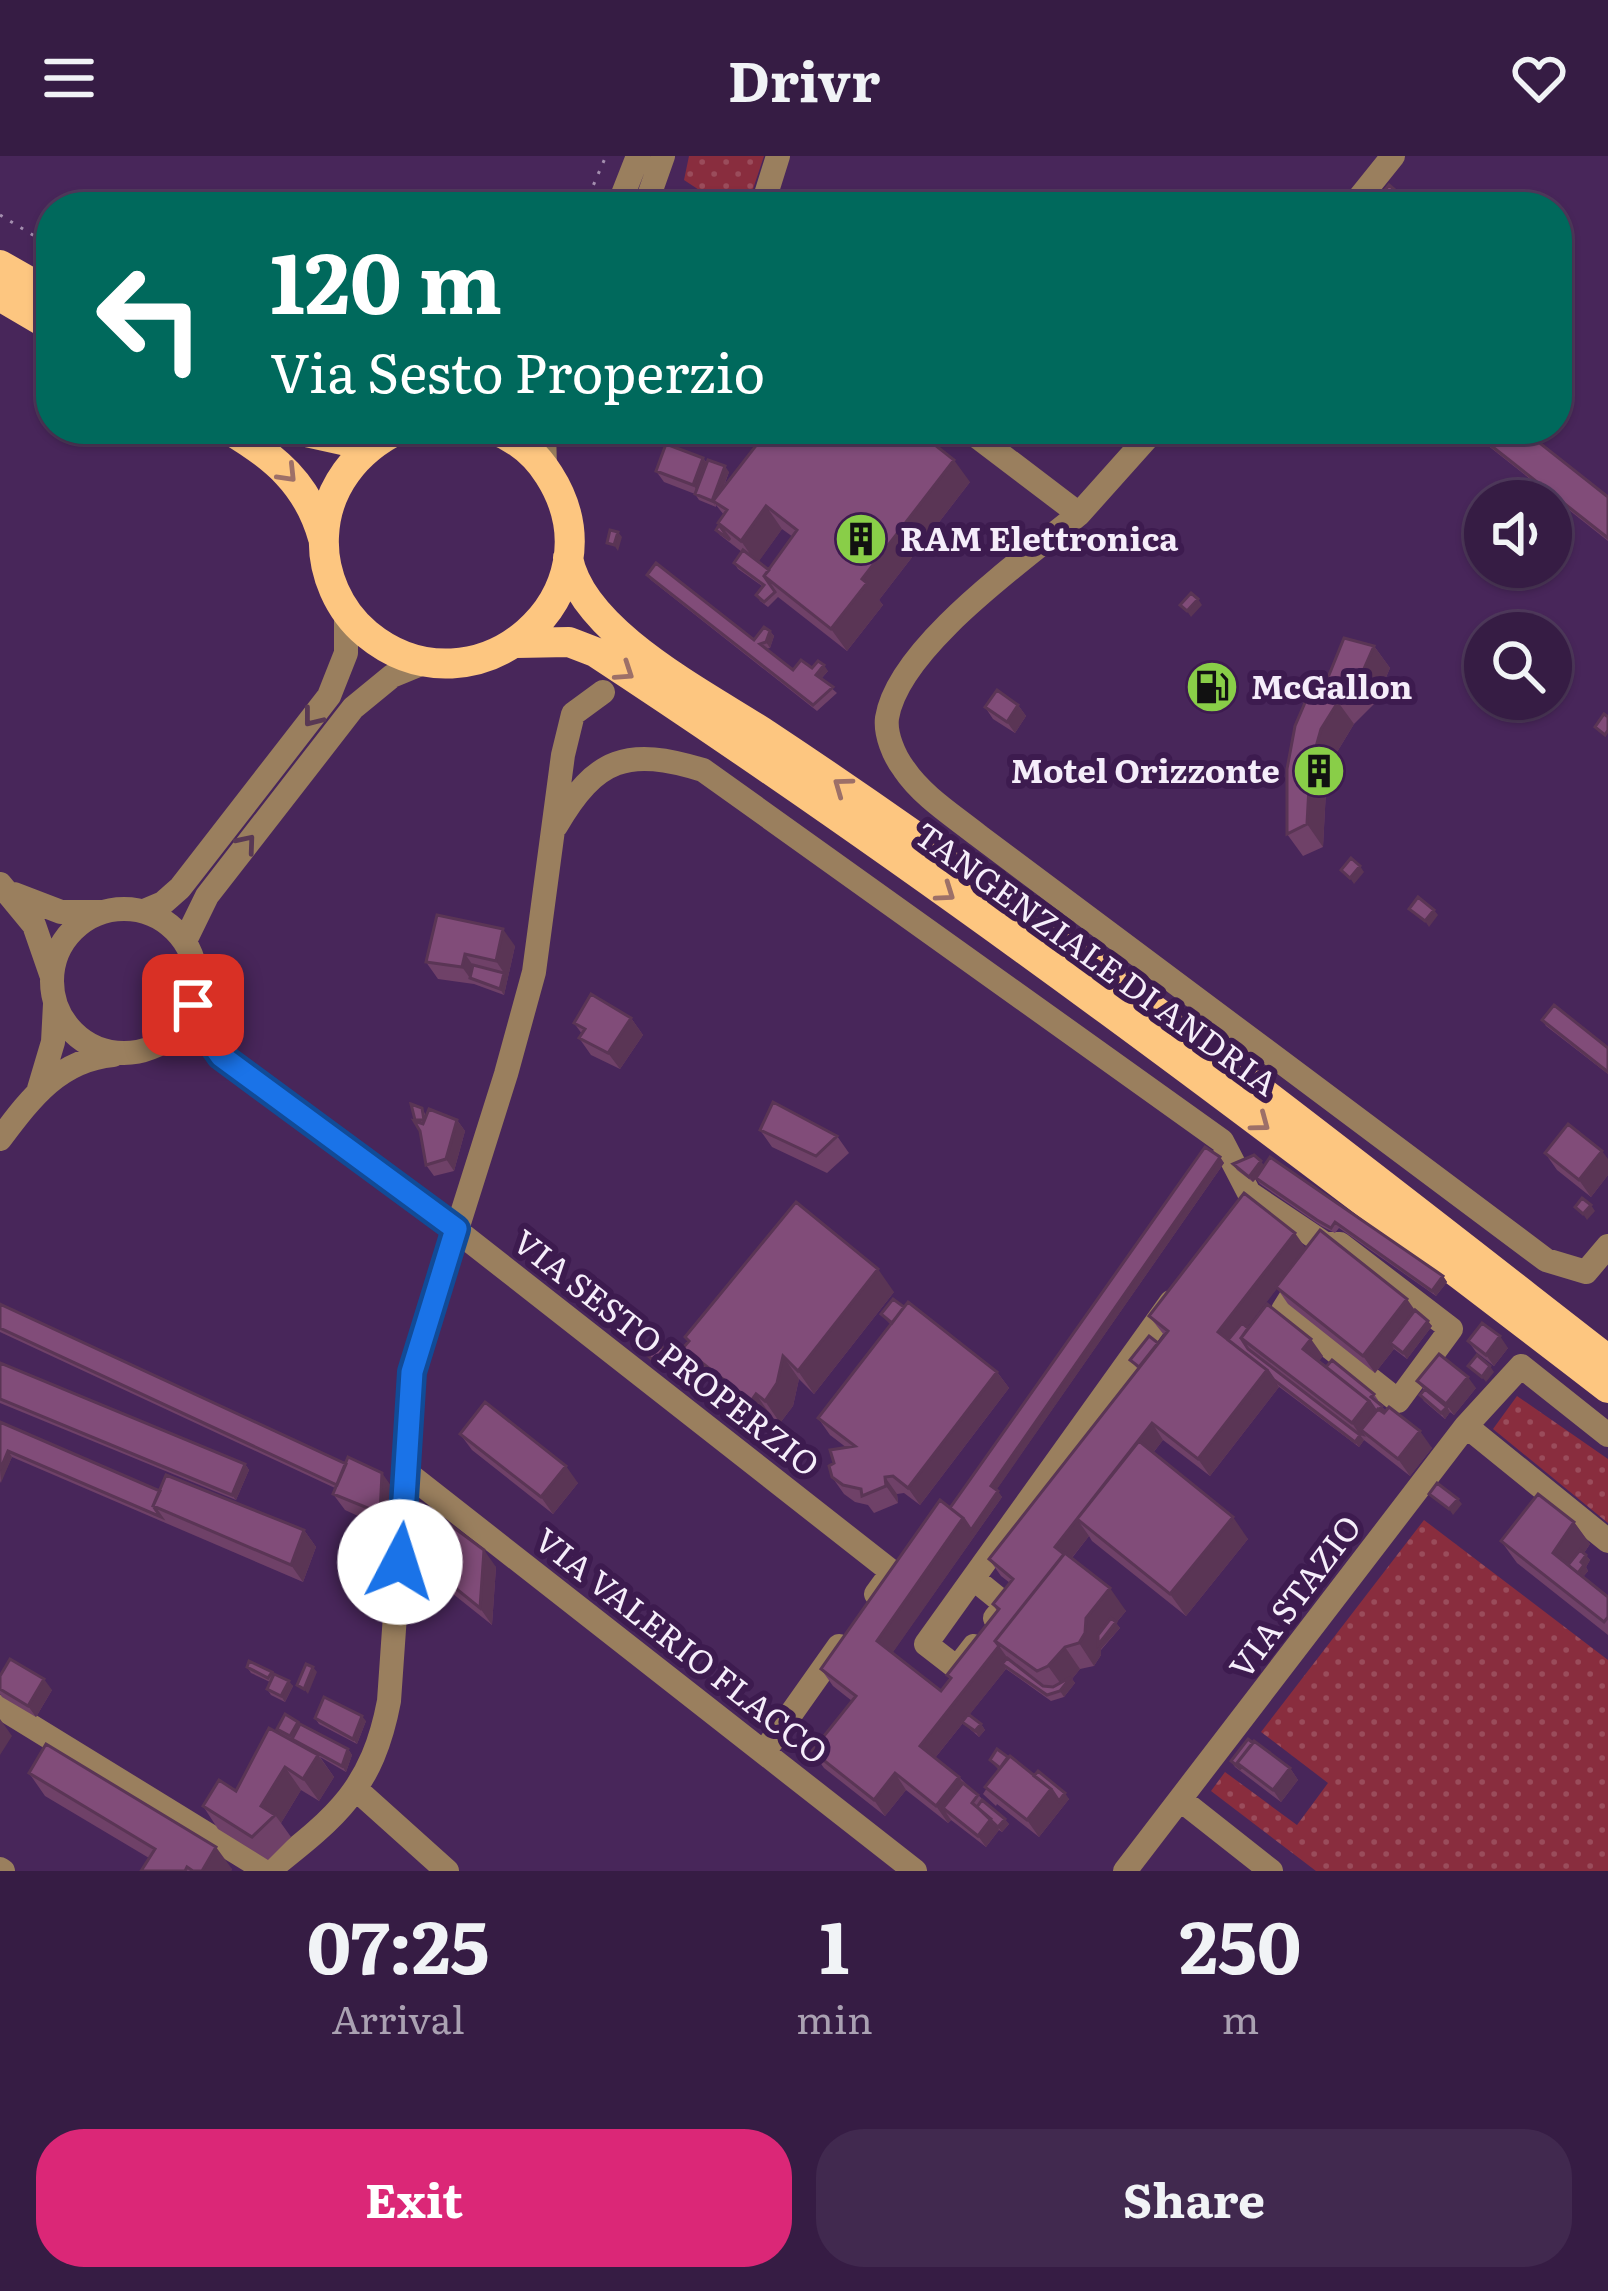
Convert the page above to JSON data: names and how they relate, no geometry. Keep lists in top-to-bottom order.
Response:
{
  "streets": {
    "main road": ["TANGENZIALE DI ANDRIA"],
    "street": ["VIA SESTO PROPERZIO", "VIA STAZIO", "VIA VALERIO FLACCO"]
  },
  "crossings": [
    ["VIA SESTO PROPERZIO", "VIA VALERIO FLACCO"]
  ],
  "places": {
    "building": ["RAM Elettronica", "Motel Orizzonte"],
    "fuel station": ["McGallon"]
  },
  "page": {
    "header": "Drivr",
    "turn": ["120 m", "Via Sesto Properzio"],
    "eta": [
      "07:25",
      "Arrival",
      "1",
      "min",
      "250",
      "m"
    ],
    "buttons": ["Exit", "Share"]
  }
}
